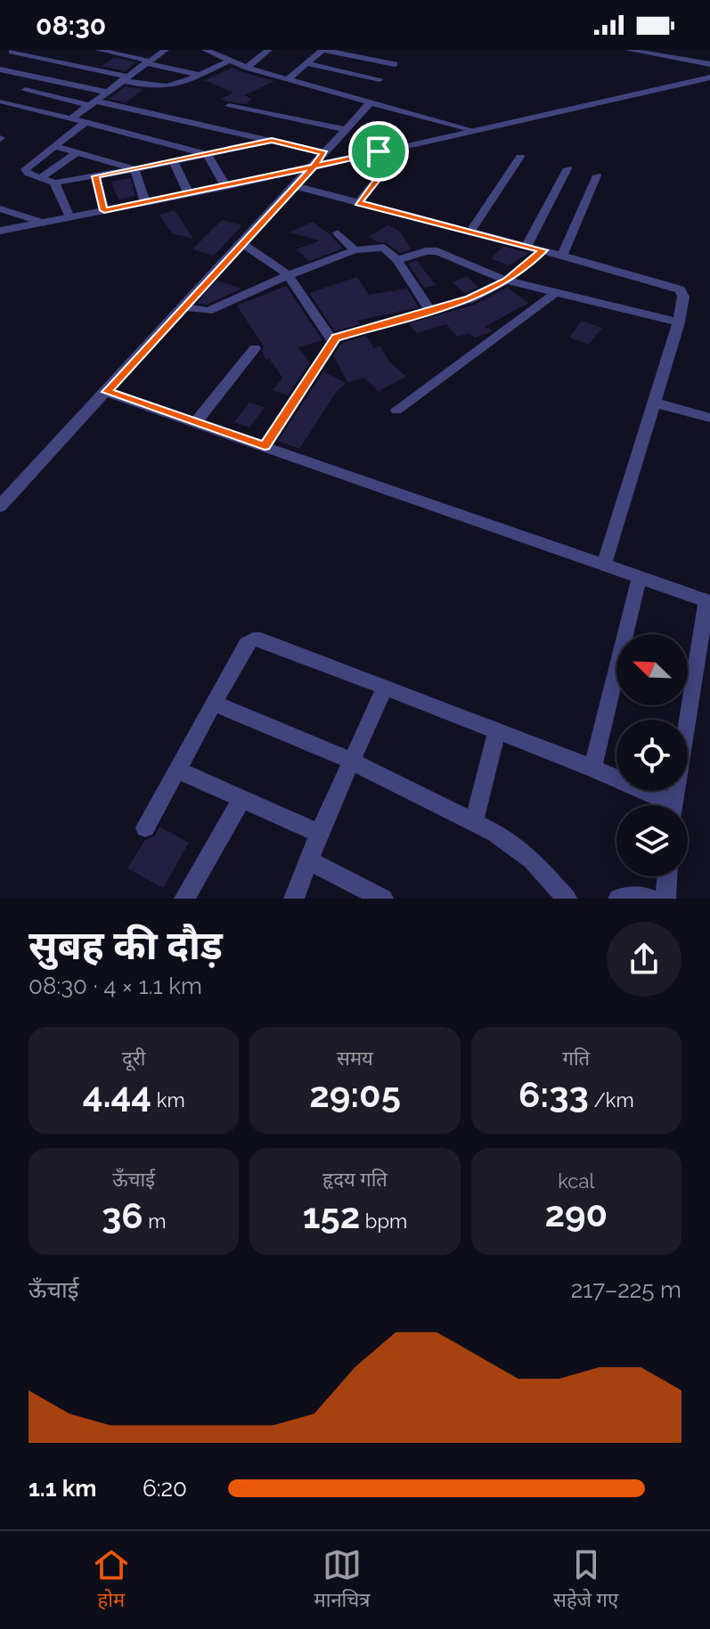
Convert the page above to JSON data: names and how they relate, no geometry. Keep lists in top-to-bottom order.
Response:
{
  "north": "top left",
  "page": {
    "status": "08:30",
    "heading": ["सुबह की दौड़", "08:30 · 4 × 1.1 km"],
    "stats": [
      ["दूरी", "4.44 km"],
      ["समय", "29:05"],
      ["गति", "6:33 /km"],
      ["ऊँचाई", "36 m"],
      ["हृदय गति", "152 bpm"],
      ["kcal", "290"]
    ],
    "chart": ["ऊँचाई", "217–225 m"],
    "list": [
      {
        "name": "1.1 km",
        "note": "6:20"
      }
    ],
    "tabs": ["होम", "मानचित्र", "सहेजे गए"]
  }
}
